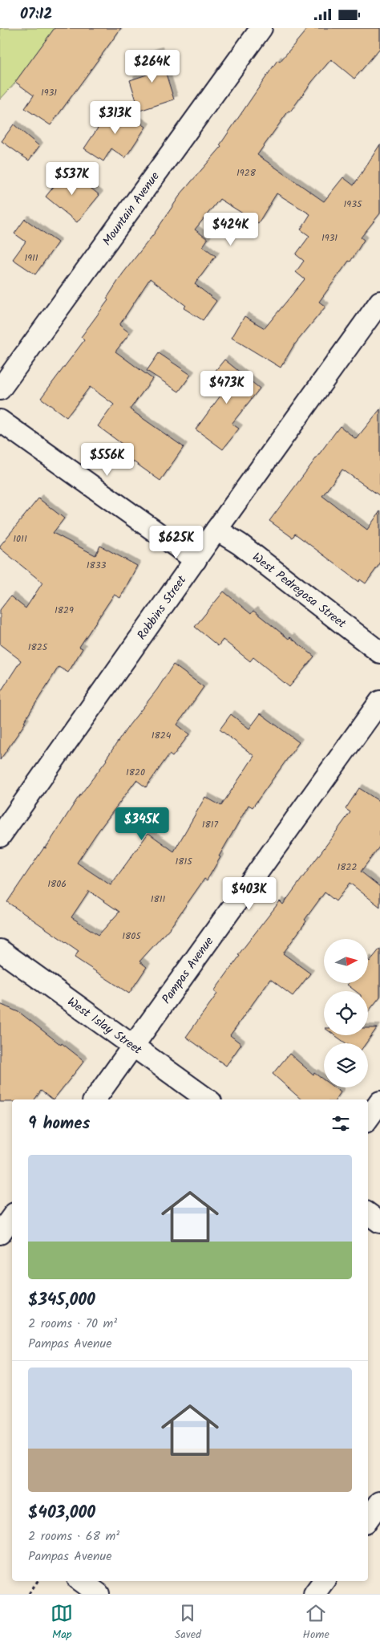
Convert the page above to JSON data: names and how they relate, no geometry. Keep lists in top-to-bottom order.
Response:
{
  "streets": {
    "street": [
      "Mountain Avenue",
      "West Pedregosa Street",
      "Robbins Street",
      "Pampas Avenue",
      "West Islay Street"
    ]
  },
  "crossings": [
    ["West Pedregosa Street", "Robbins Street"],
    ["Pampas Avenue", "West Islay Street"]
  ],
  "house_numbers": [
    "1931",
    "1928",
    "1935",
    "1931",
    "1911",
    "1011",
    "1833",
    "1829",
    "1825",
    "1824",
    "1820",
    "1817",
    "1815",
    "1822",
    "1806",
    "1811",
    "1805"
  ],
  "north": "right",
  "page": {
    "status": "07:12",
    "price": [
      "$264K",
      "$313K",
      "$537K",
      "$424K",
      "$473K",
      "$556K",
      "$625K",
      "$345K",
      "$403K"
    ],
    "heading": "9 homes",
    "list": [
      {
        "name": "$345,000",
        "note": "2 rooms · 70 m² · Pampas Avenue"
      },
      {
        "name": "$403,000",
        "note": "2 rooms · 68 m² · Pampas Avenue"
      }
    ],
    "tabs": ["Map", "Saved", "Home"]
  }
}
